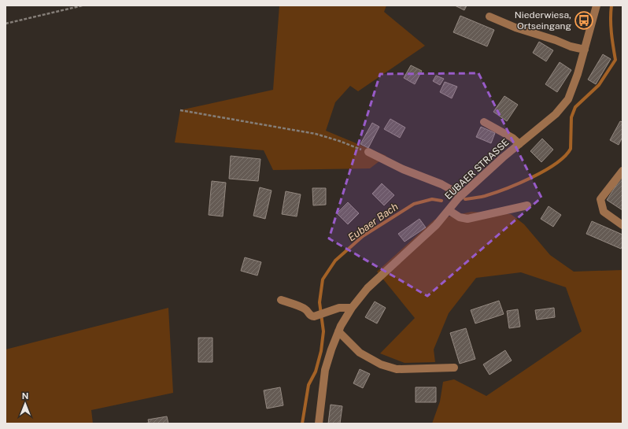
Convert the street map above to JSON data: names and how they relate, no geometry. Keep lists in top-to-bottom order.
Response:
{
  "streets": {
    "street": ["EUBAER STRASSE"]
  },
  "water": ["Eubaer Bach"],
  "places": {
    "bus stop": ["Niederwiesa, Ortseingang"]
  },
  "north": "top"
}
